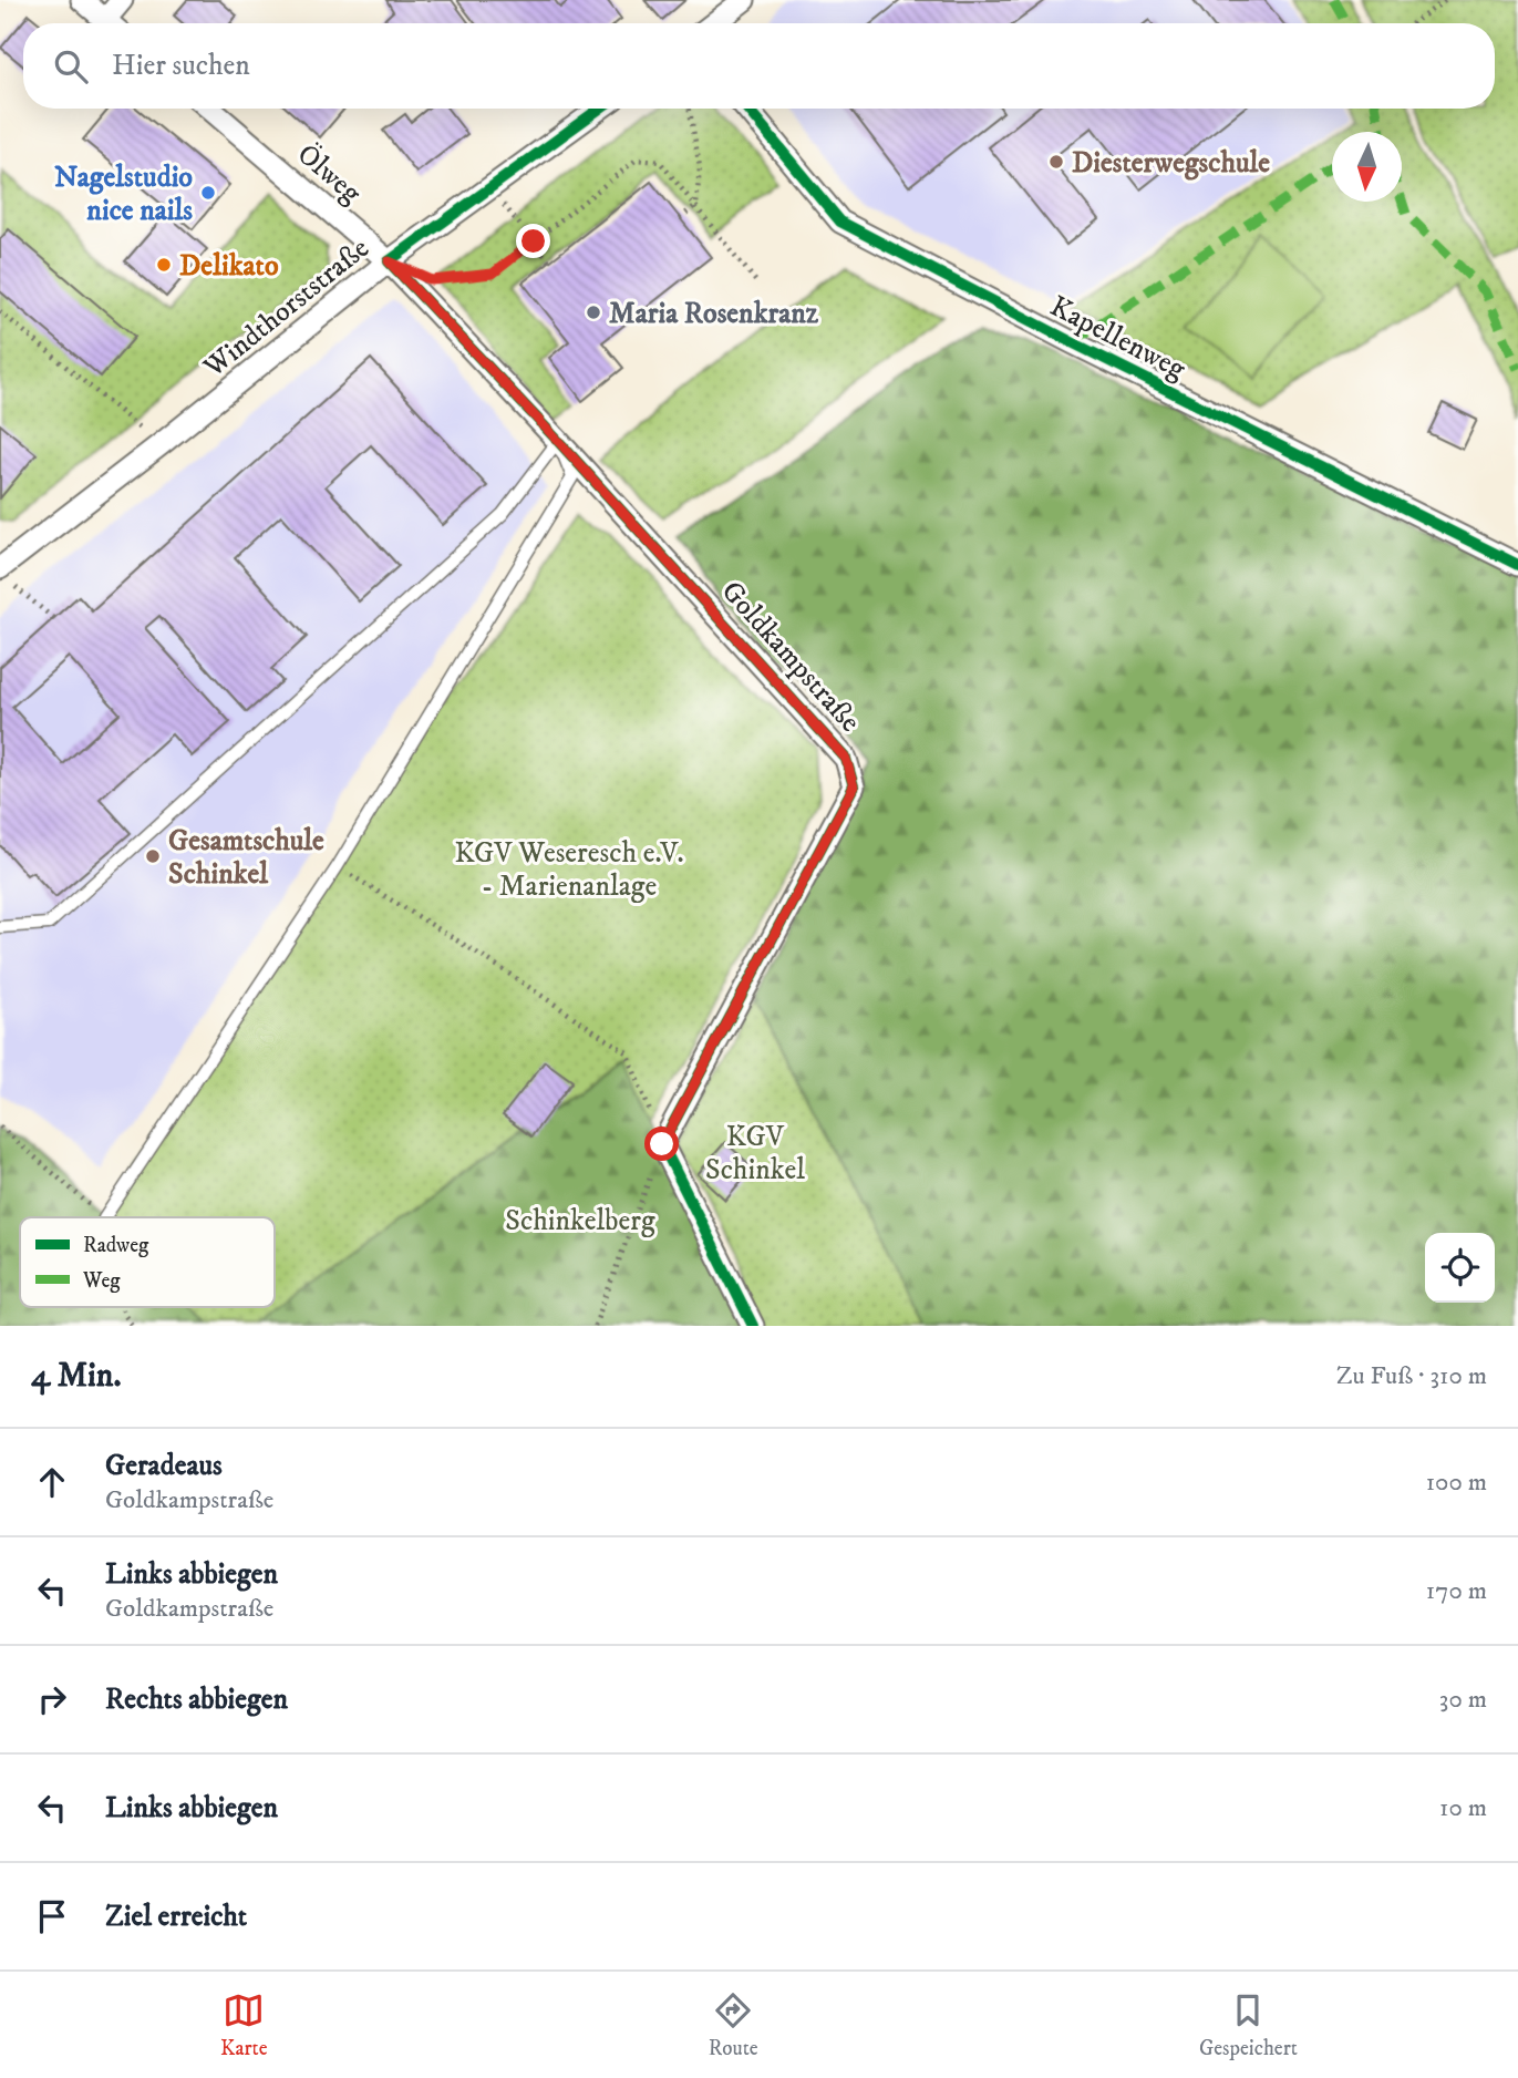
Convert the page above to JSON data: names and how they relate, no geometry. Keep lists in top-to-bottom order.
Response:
{
  "streets": {
    "street": [
      "Ölweg",
      "Windthorststraße",
      "Kapellenweg",
      "Goldkampstraße"
    ]
  },
  "crossings": [
    ["Ölweg", "Windthorststraße"],
    ["Ölweg", "Goldkampstraße"],
    ["Windthorststraße", "Goldkampstraße"]
  ],
  "parks": ["KGV Weseresch e.V. - Marienanlage", "KGV Schinkel", "Schinkelberg"],
  "places": [
    "Diesterwegschule",
    "Nagelstudio nice nails",
    "Delikato",
    "Maria Rosenkranz",
    "Gesamtschule Schinkel"
  ],
  "legend": ["Radweg", "Weg"],
  "north": "bottom",
  "page": {
    "search": "Hier suchen",
    "heading": ["4 Min.", "Zu Fuß · 310 m"],
    "list": [
      ["Geradeaus", "Goldkampstraße", "100 m"],
      ["Links abbiegen", "Goldkampstraße", "170 m"],
      ["Rechts abbiegen", "30 m"],
      ["Links abbiegen", "10 m"],
      "Ziel erreicht"
    ],
    "nav": ["Karte", "Route", "Gespeichert"]
  }
}
